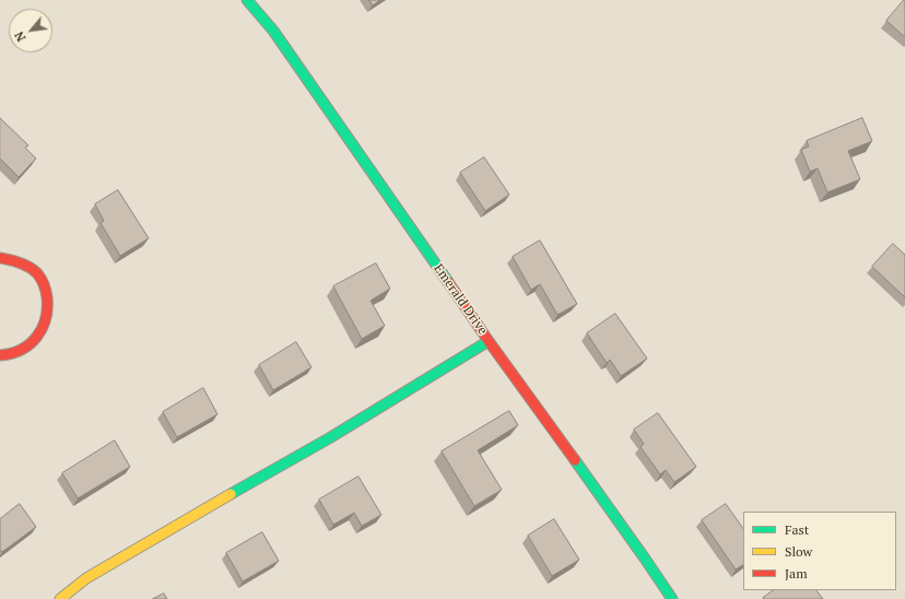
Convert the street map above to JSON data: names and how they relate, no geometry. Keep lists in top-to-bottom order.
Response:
{
  "streets": {
    "street": ["Emerald Drive"]
  },
  "legend": ["Fast", "Slow", "Jam"],
  "north": "bottom left"
}
